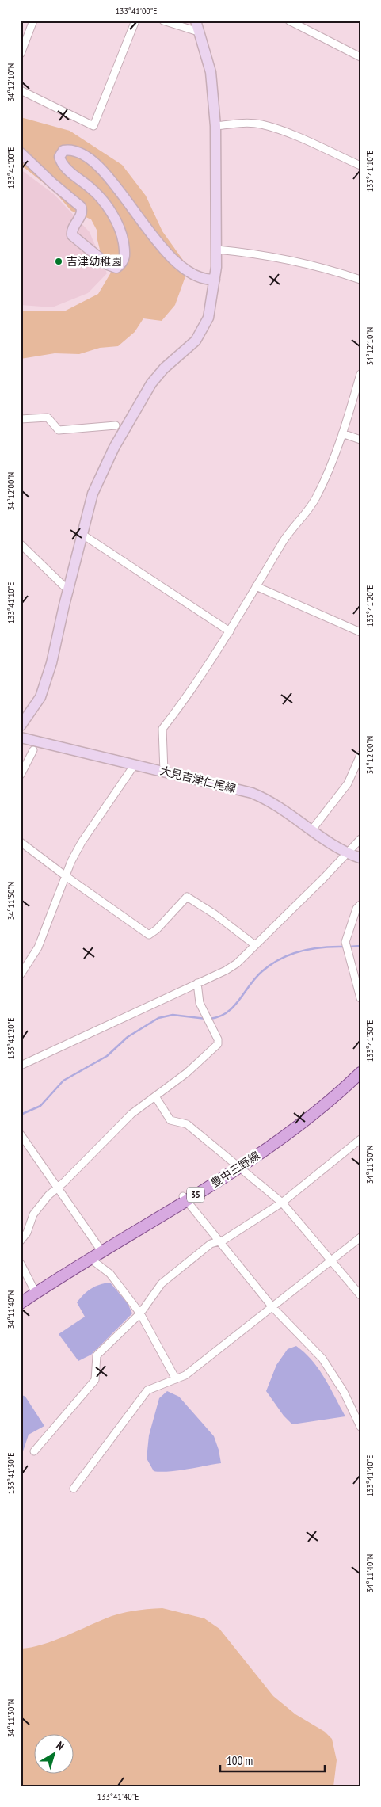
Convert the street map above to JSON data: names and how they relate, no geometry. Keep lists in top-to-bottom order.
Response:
{
  "streets": {
    "main road": ["豊中三野線", "35"],
    "street": ["大見吉津仁尾線"]
  },
  "places": ["吉津幼稚園"],
  "scale_bar": "100 m",
  "north": "top right",
  "coordinates": [
    "133°41'00\"E",
    "34°12'10\"N",
    "133°41'10\"E",
    "34°12'00\"N",
    "133°41'20\"E",
    "34°11'50\"N",
    "133°41'30\"E",
    "34°11'40\"N",
    "133°41'40\"E",
    "34°11'30\"N"
  ]
}
